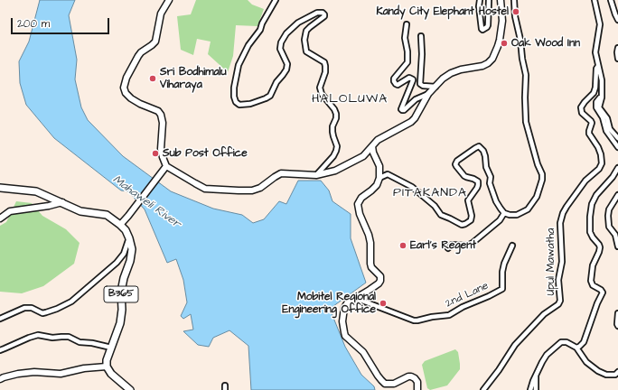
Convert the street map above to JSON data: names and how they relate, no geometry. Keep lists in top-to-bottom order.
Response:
{
  "streets": {
    "main road": ["B365"],
    "street": ["Upul Mawatha", "2nd Lane"]
  },
  "districts": ["HALOLUWA", "PITAKANDA"],
  "water": ["Mahaweli River"],
  "places": [
    "Kandy City Elephant Hostel",
    "Oak Wood Inn",
    "Sri Bodhimalu Viharaya",
    "Sub Post Office",
    "Earl's Regent",
    "Mobitel Regional Engineering Office"
  ],
  "scale_bar": "200 m"
}
